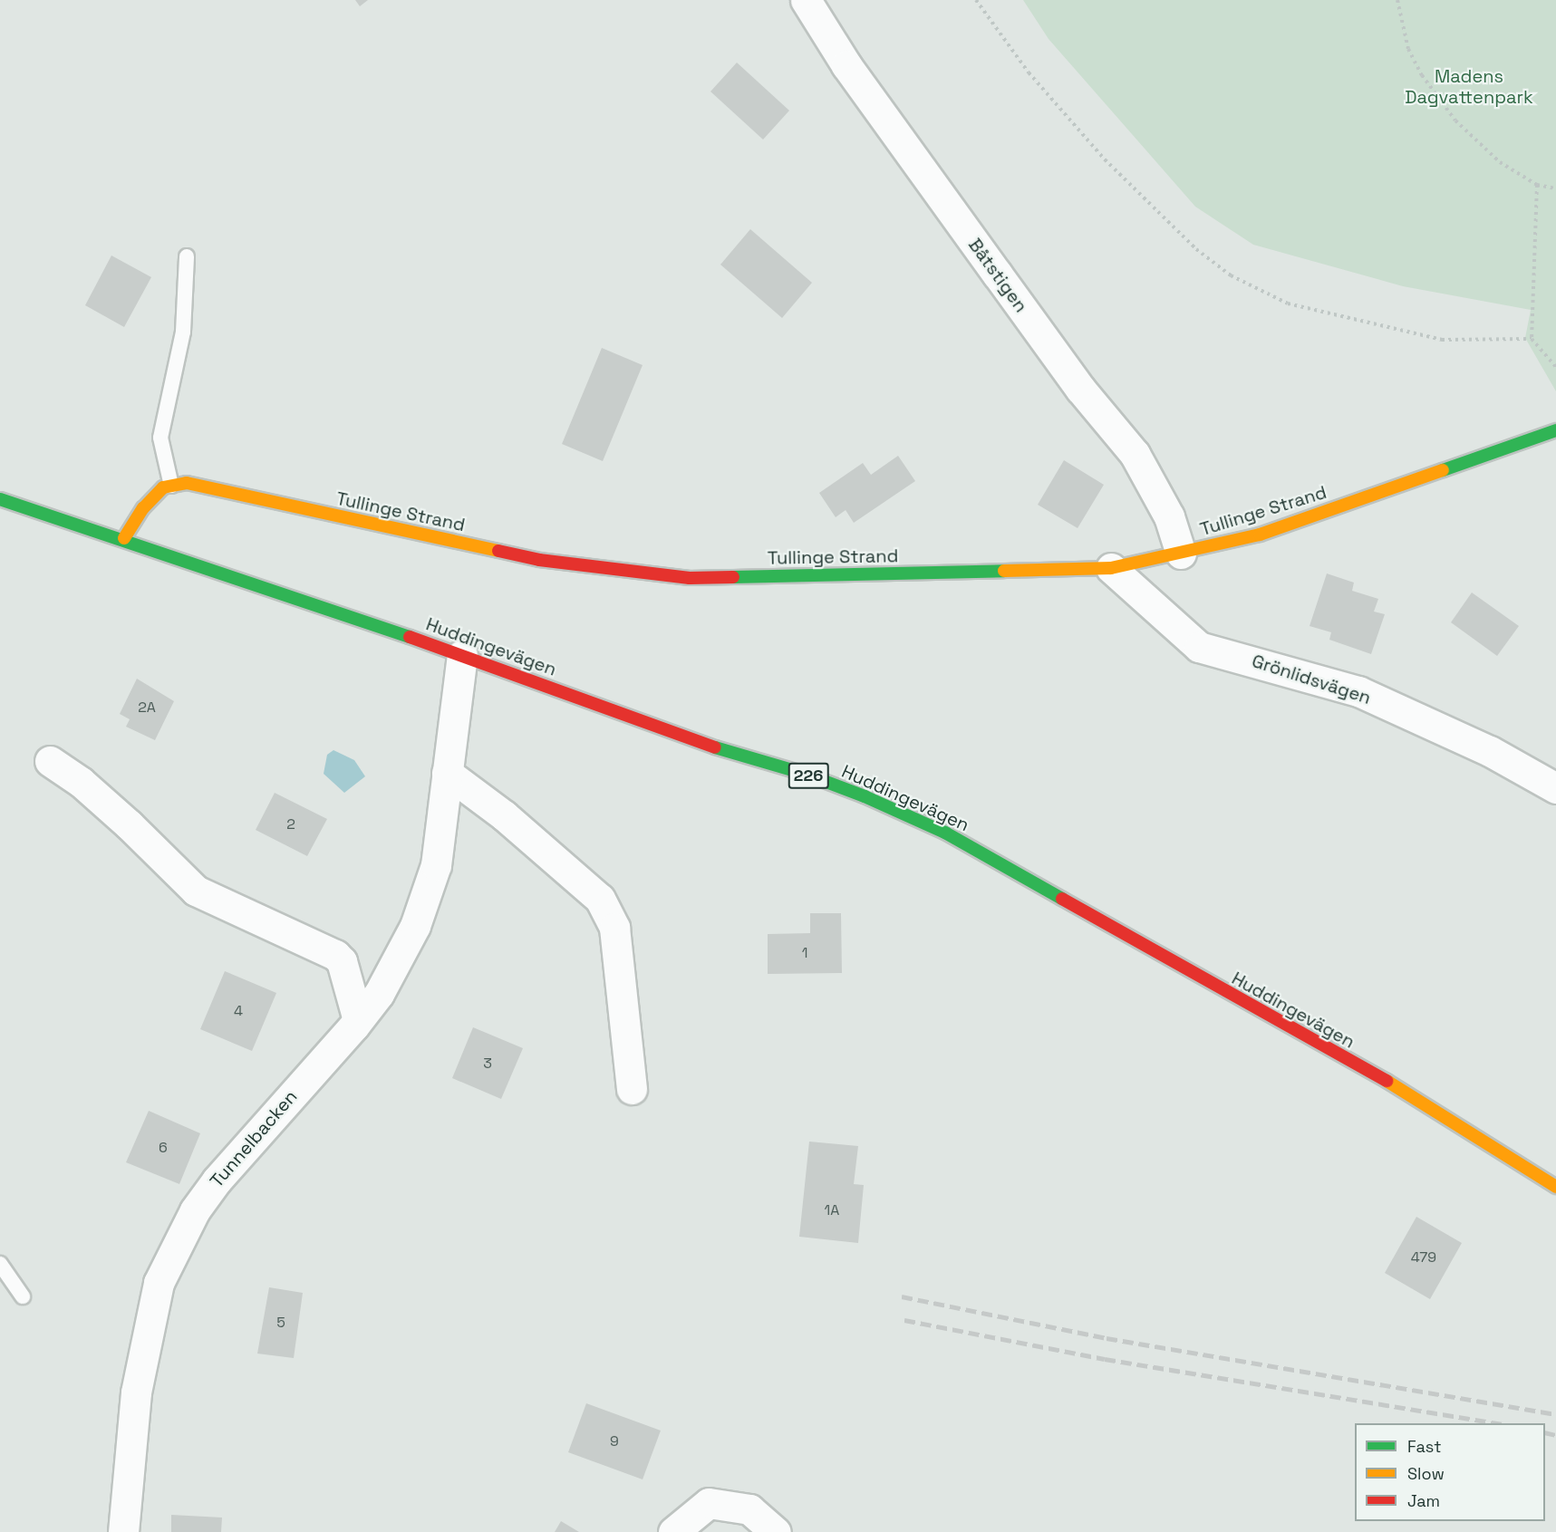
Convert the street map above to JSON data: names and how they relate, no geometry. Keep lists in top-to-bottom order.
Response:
{
  "streets": {
    "main road": ["Tullinge Strand", "Huddingevägen", "226"],
    "street": ["Båtstigen", "Grönlidsvägen", "Tunnelbacken"]
  },
  "crossings": [
    ["Båtstigen", "Tullinge Strand"],
    ["Tullinge Strand", "Grönlidsvägen"],
    ["Huddingevägen", "Tunnelbacken"]
  ],
  "parks": ["Madens Dagvattenpark"],
  "house_numbers": [
    "2A",
    "2",
    "1",
    "4",
    "3",
    "6",
    "1A",
    "479",
    "5",
    "9"
  ],
  "legend": ["Fast", "Slow", "Jam"]
}
